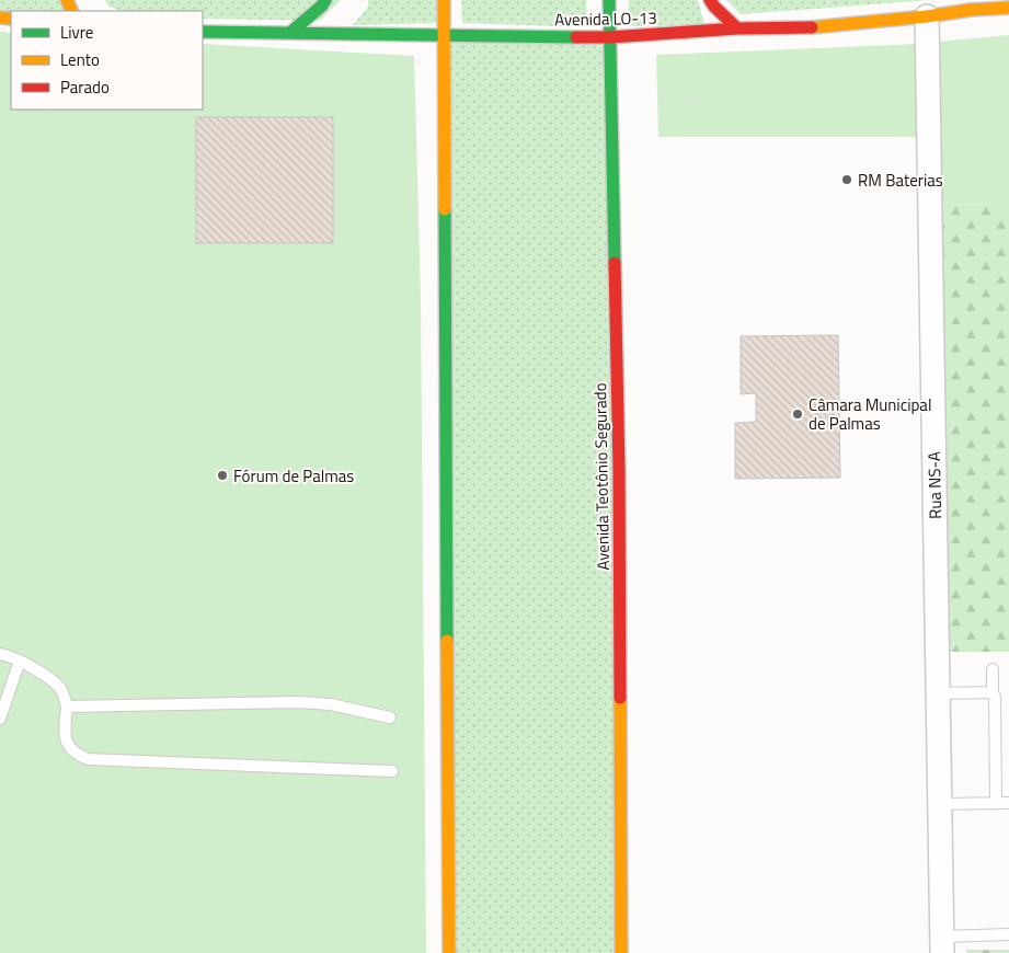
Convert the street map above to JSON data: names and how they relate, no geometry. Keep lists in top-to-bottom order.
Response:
{
  "streets": {
    "main road": ["Avenida LO-13", "Avenida Teotônio Segurado"],
    "street": ["Rua NS-A"]
  },
  "crossings": [
    ["Avenida LO-13", "Avenida Teotônio Segurado"],
    ["Avenida LO-13", "Rua NS-A"]
  ],
  "places": ["RM Baterias", "Câmara Municipal de Palmas", "Fórum de Palmas"],
  "legend": ["Livre", "Lento", "Parado"]
}
